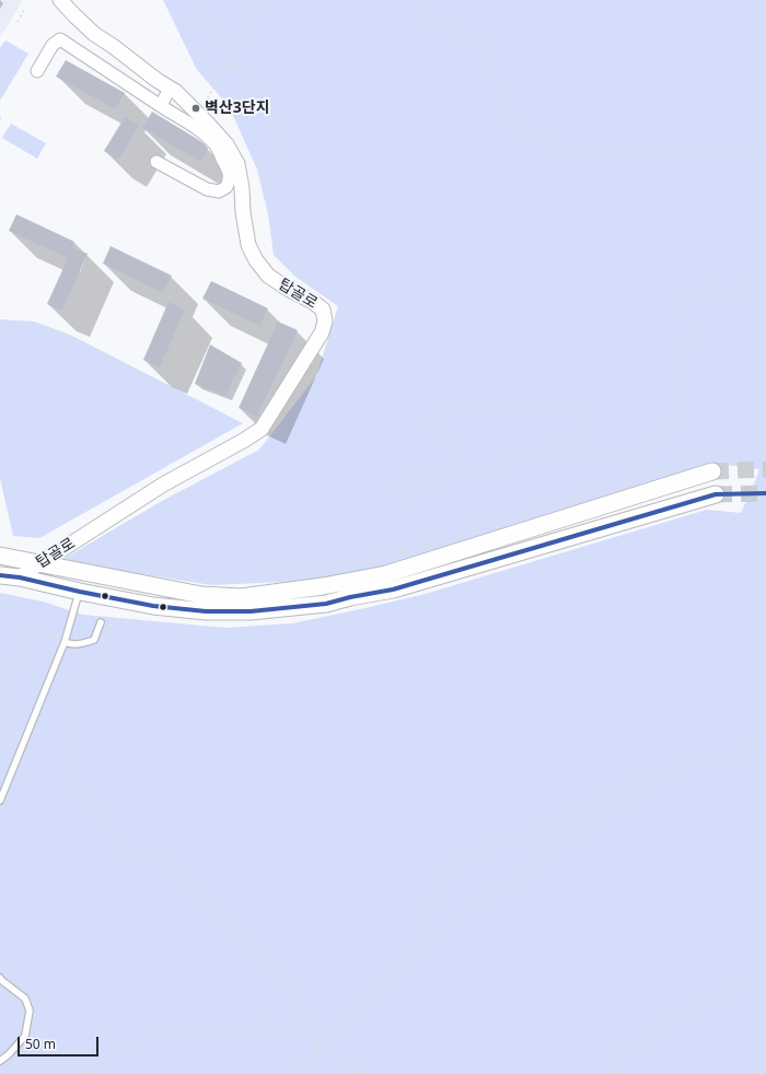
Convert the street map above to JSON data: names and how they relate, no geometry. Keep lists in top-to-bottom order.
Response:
{
  "streets": {
    "street": ["탑골로"]
  },
  "places": ["벽산3단지"],
  "scale_bar": "50 m"
}
